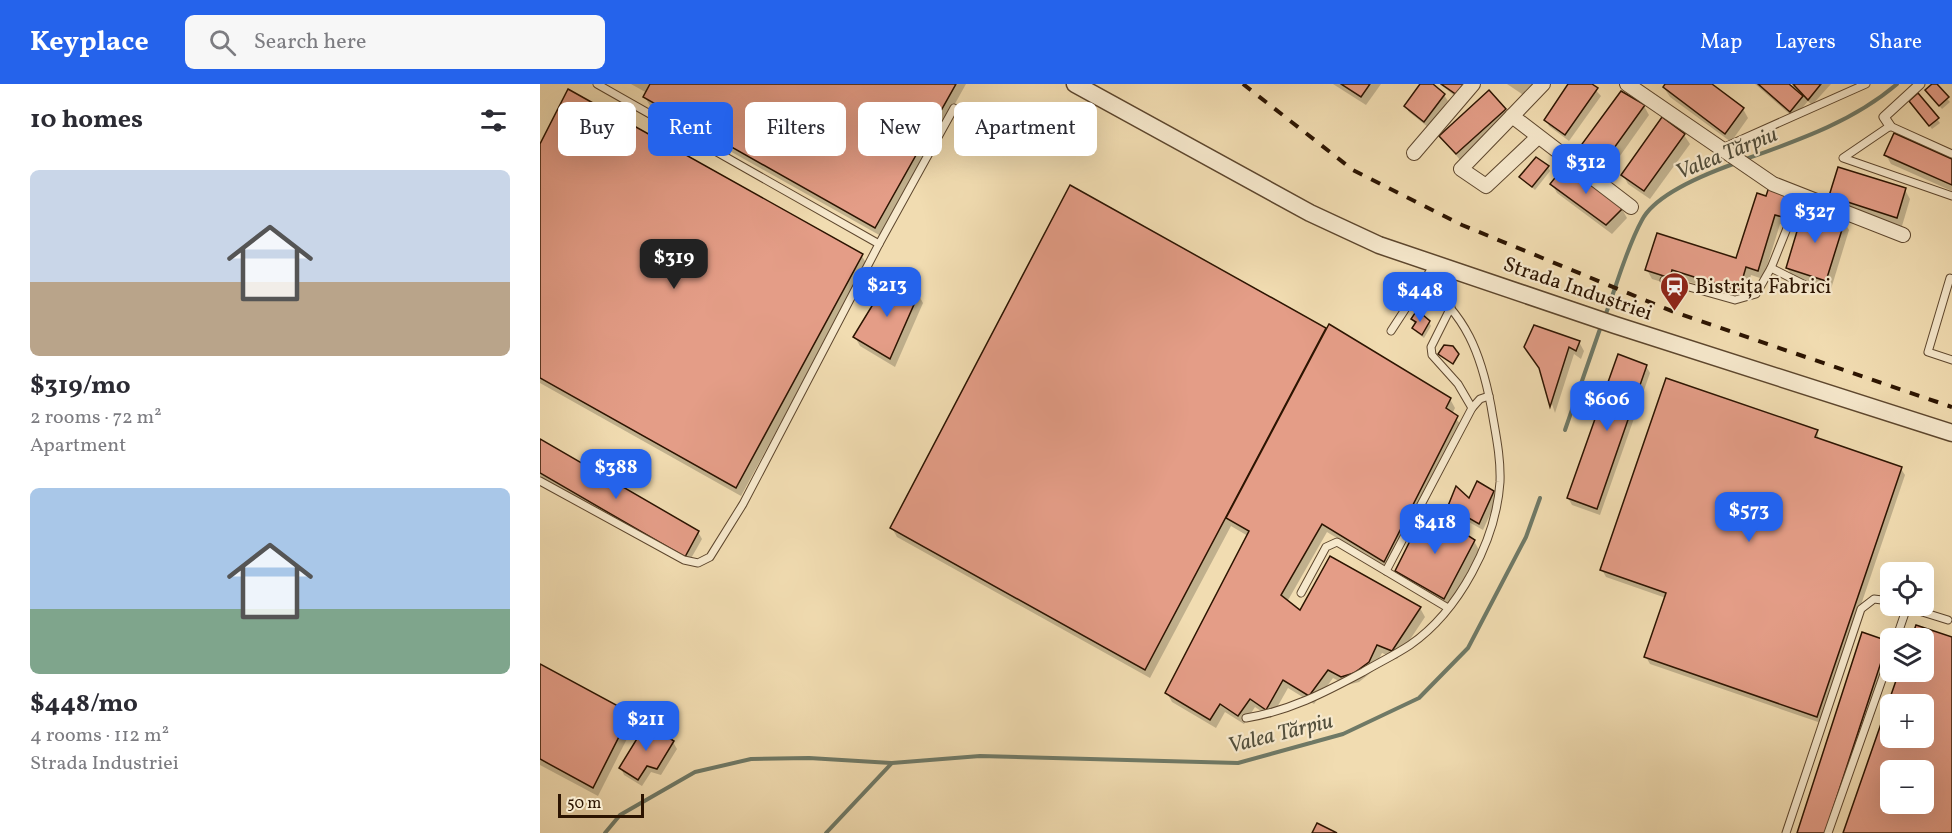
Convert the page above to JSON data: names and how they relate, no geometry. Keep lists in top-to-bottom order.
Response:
{
  "streets": {
    "street": ["Strada Industriei"]
  },
  "water": ["Valea Tărpiu"],
  "places": {
    "station": ["Bistrița Fabrici"]
  },
  "scale_bar": "50 m",
  "page": {
    "header": "Keyplace",
    "search": "Search here",
    "nav": ["Map", "Layers", "Share"],
    "heading": "10 homes",
    "chip": [
      "Buy",
      "Rent",
      "Filters",
      "New",
      "Apartment"
    ],
    "price": [
      "$312",
      "$327",
      "$319",
      "$213",
      "$448",
      "$606",
      "$388",
      "$573",
      "$418",
      "$211"
    ],
    "list": [
      {
        "name": "$319/mo",
        "note": "2 rooms · 72 m² · Apartment"
      },
      {
        "name": "$448/mo",
        "note": "4 rooms · 112 m² · Strada Industriei"
      }
    ],
    "map_buttons": ["+", "−"],
    "scale": "50 m"
  }
}
